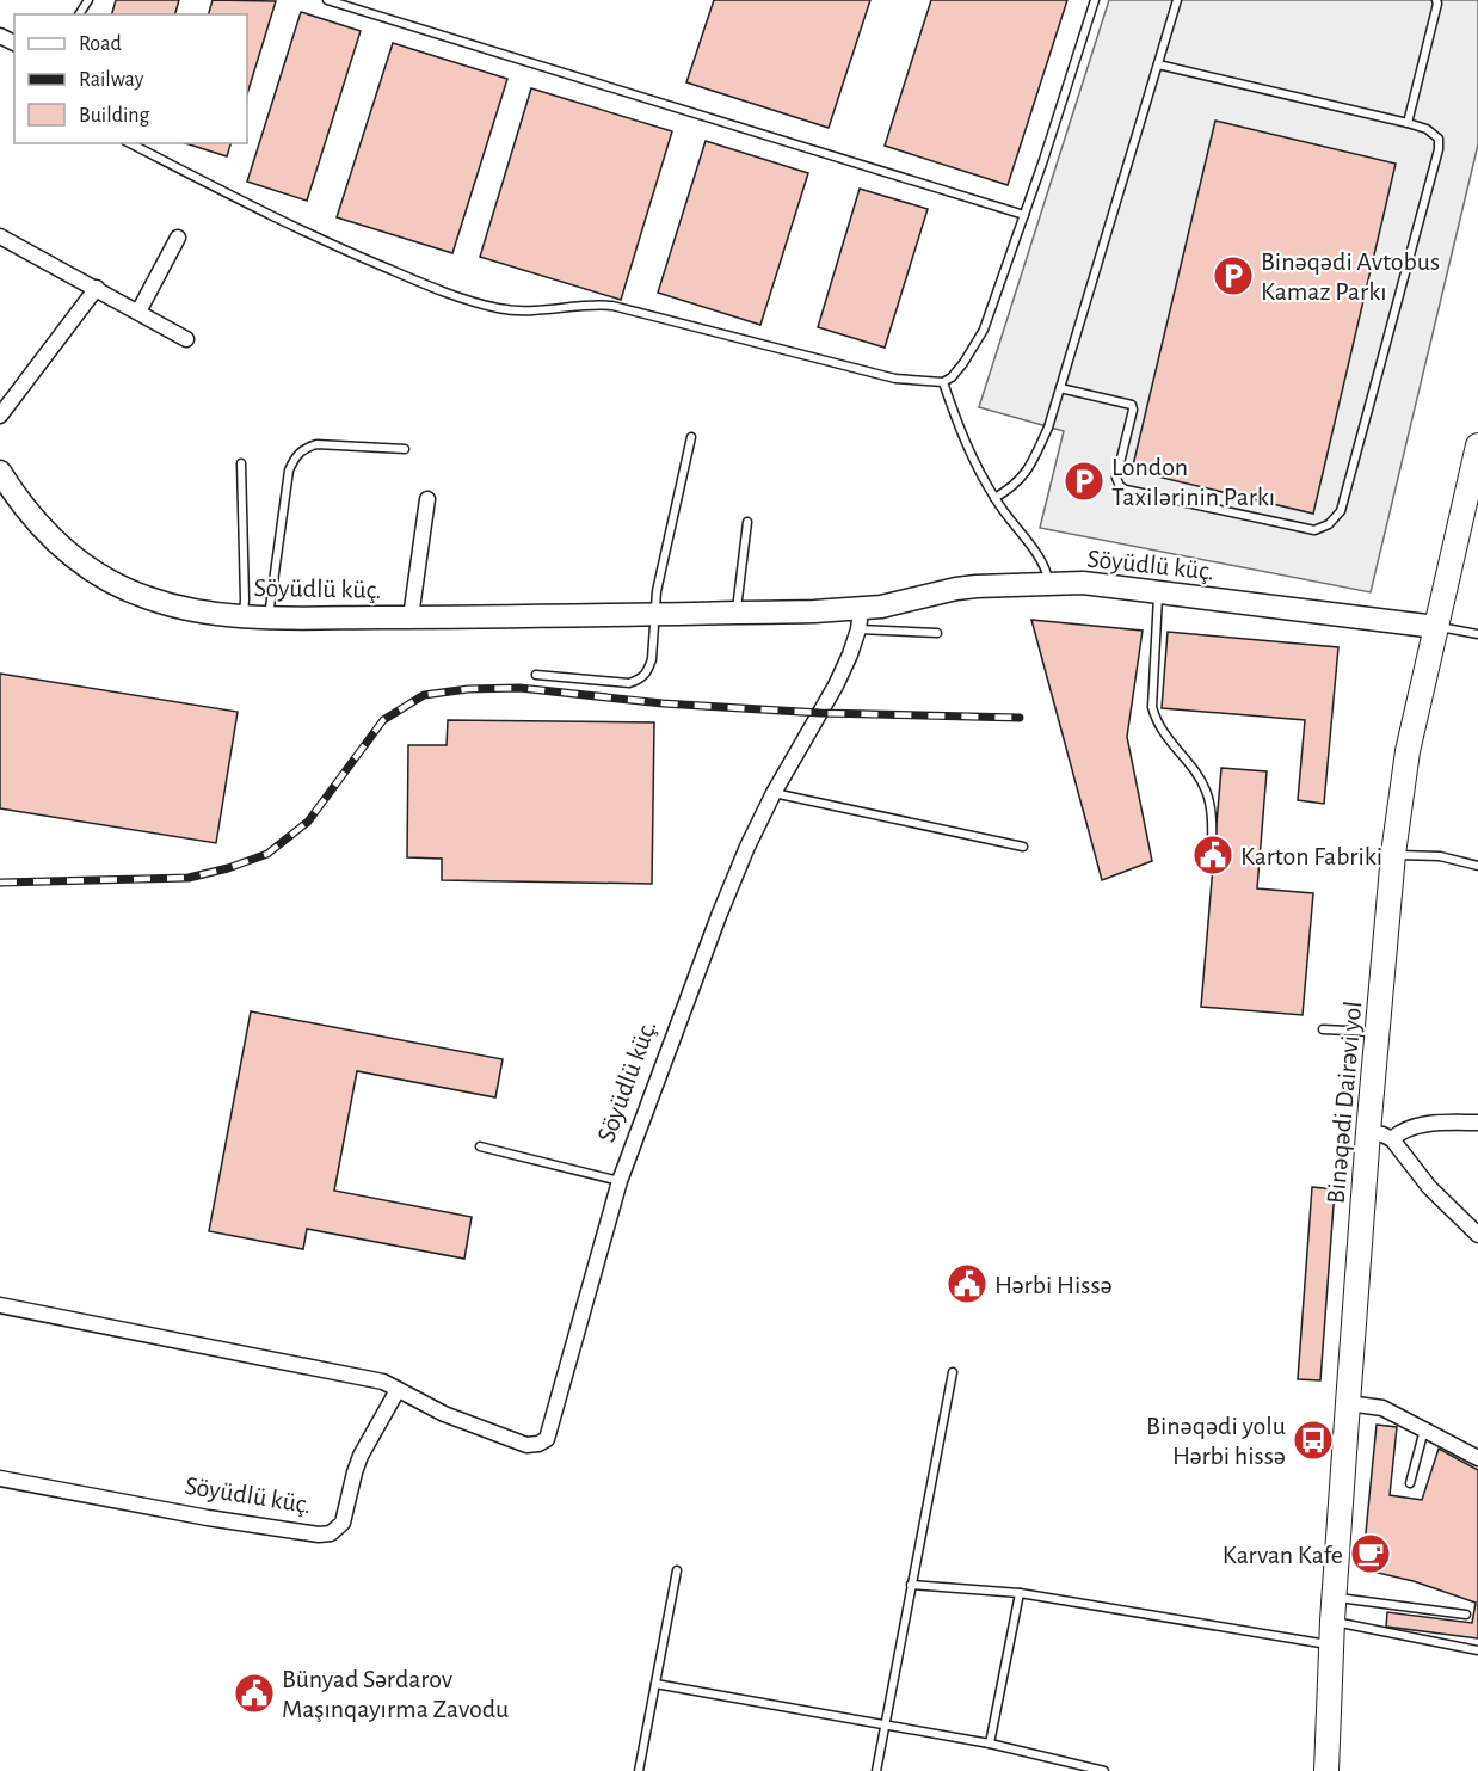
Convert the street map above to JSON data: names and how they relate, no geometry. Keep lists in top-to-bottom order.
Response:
{
  "streets": {
    "main road": ["Binəqədi Dairəvi yol"],
    "street": ["Söyüdlü küç."]
  },
  "crossings": [
    ["Söyüdlü küç.", "Binəqədi Dairəvi yol"]
  ],
  "places": {
    "parking": ["Binəqədi Avtobus Kamaz Parkı", "London Taxilərinin Parkı"],
    "public building": ["Karton Fabriki", "Hərbi Hissə", "Bünyad Sərdarov Maşınqayırma Zavodu"],
    "bus stop": ["Binəqədi yolu Hərbi hissə"],
    "cafe": ["Karvan Kafe"]
  },
  "legend": ["Road", "Railway", "Building"]
}
